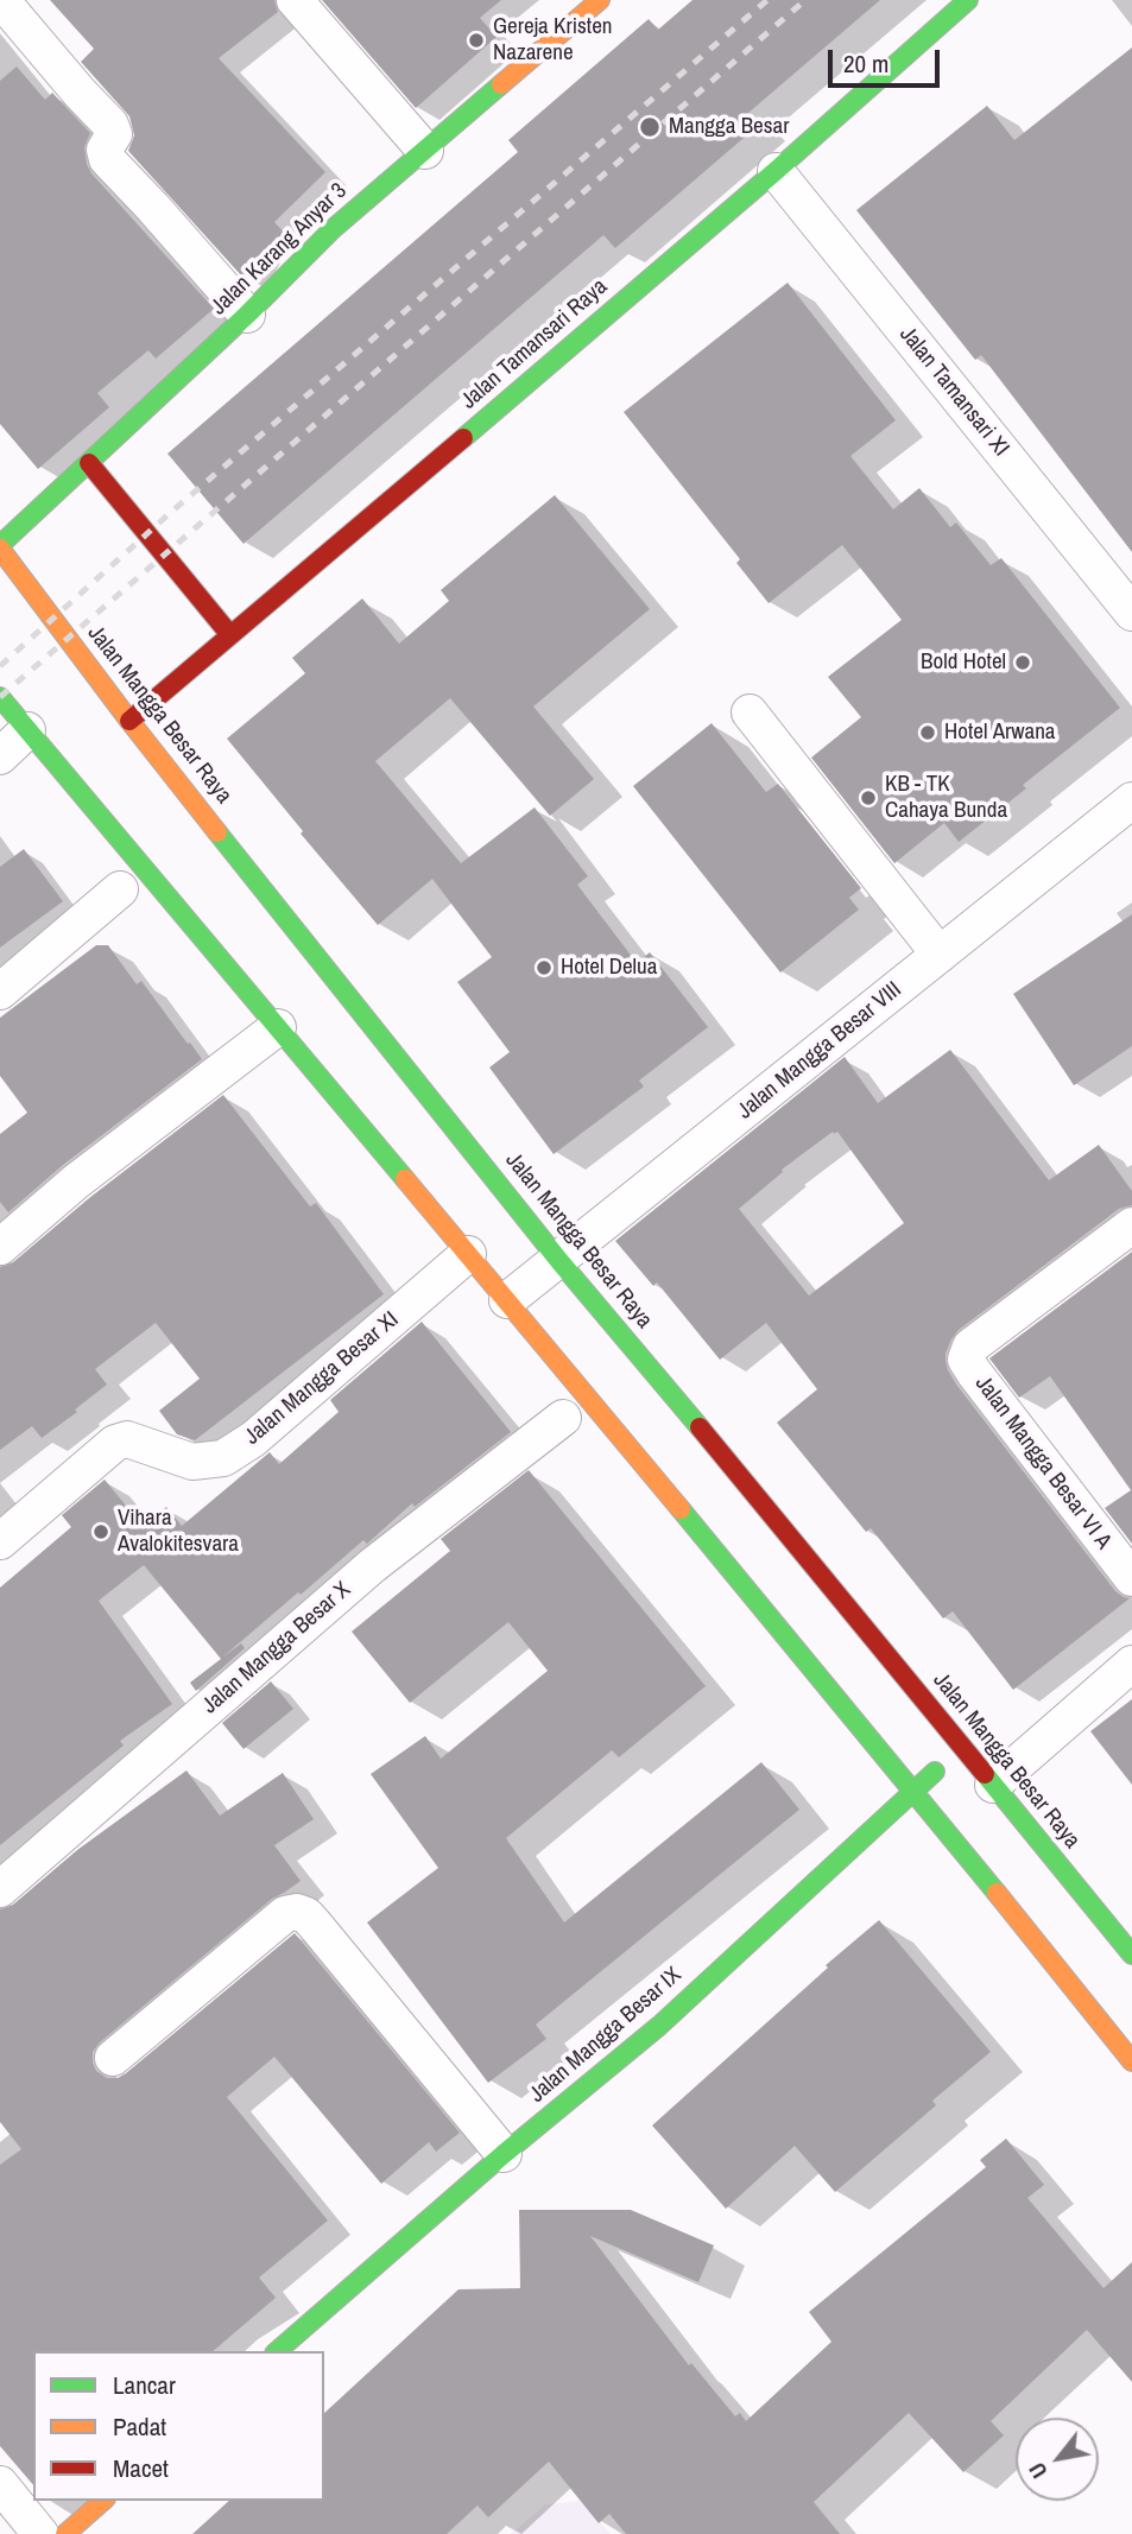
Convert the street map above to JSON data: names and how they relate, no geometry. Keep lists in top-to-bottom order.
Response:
{
  "streets": {
    "main road": [
      "Jalan Karang Anyar 3",
      "Jalan Tamansari Raya",
      "Jalan Mangga Besar Raya",
      "Jalan Mangga Besar IX"
    ],
    "street": [
      "Jalan Tamansari XI",
      "Jalan Mangga Besar VIII",
      "Jalan Mangga Besar XI",
      "Jalan Mangga Besar VI A",
      "Jalan Mangga Besar X"
    ]
  },
  "crossings": [
    ["Jalan Karang Anyar 3", "Jalan Mangga Besar Raya"],
    ["Jalan Tamansari Raya", "Jalan Tamansari XI"],
    ["Jalan Tamansari Raya", "Jalan Mangga Besar Raya"],
    ["Jalan Mangga Besar Raya", "Jalan Mangga Besar VIII"],
    ["Jalan Mangga Besar Raya", "Jalan Mangga Besar IX"]
  ],
  "places": [
    "Gereja Kristen Nazarene",
    "Mangga Besar",
    "Bold Hotel",
    "Hotel Arwana",
    "KB - TK Cahaya Bunda",
    "Hotel Delua",
    "Vihara Avalokitesvara"
  ],
  "legend": ["Lancar", "Padat", "Macet"],
  "scale_bar": "20 m",
  "north": "bottom left"
}
